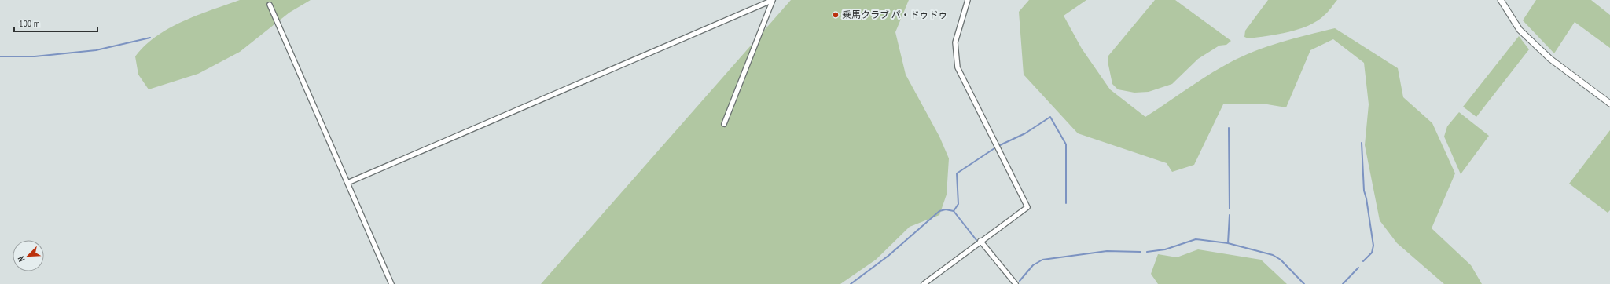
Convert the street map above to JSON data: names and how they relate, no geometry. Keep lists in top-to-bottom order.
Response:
{
  "places": ["乗馬クラブ パ・ドゥドゥ"],
  "scale_bar": "100 m",
  "north": "bottom left"
}
